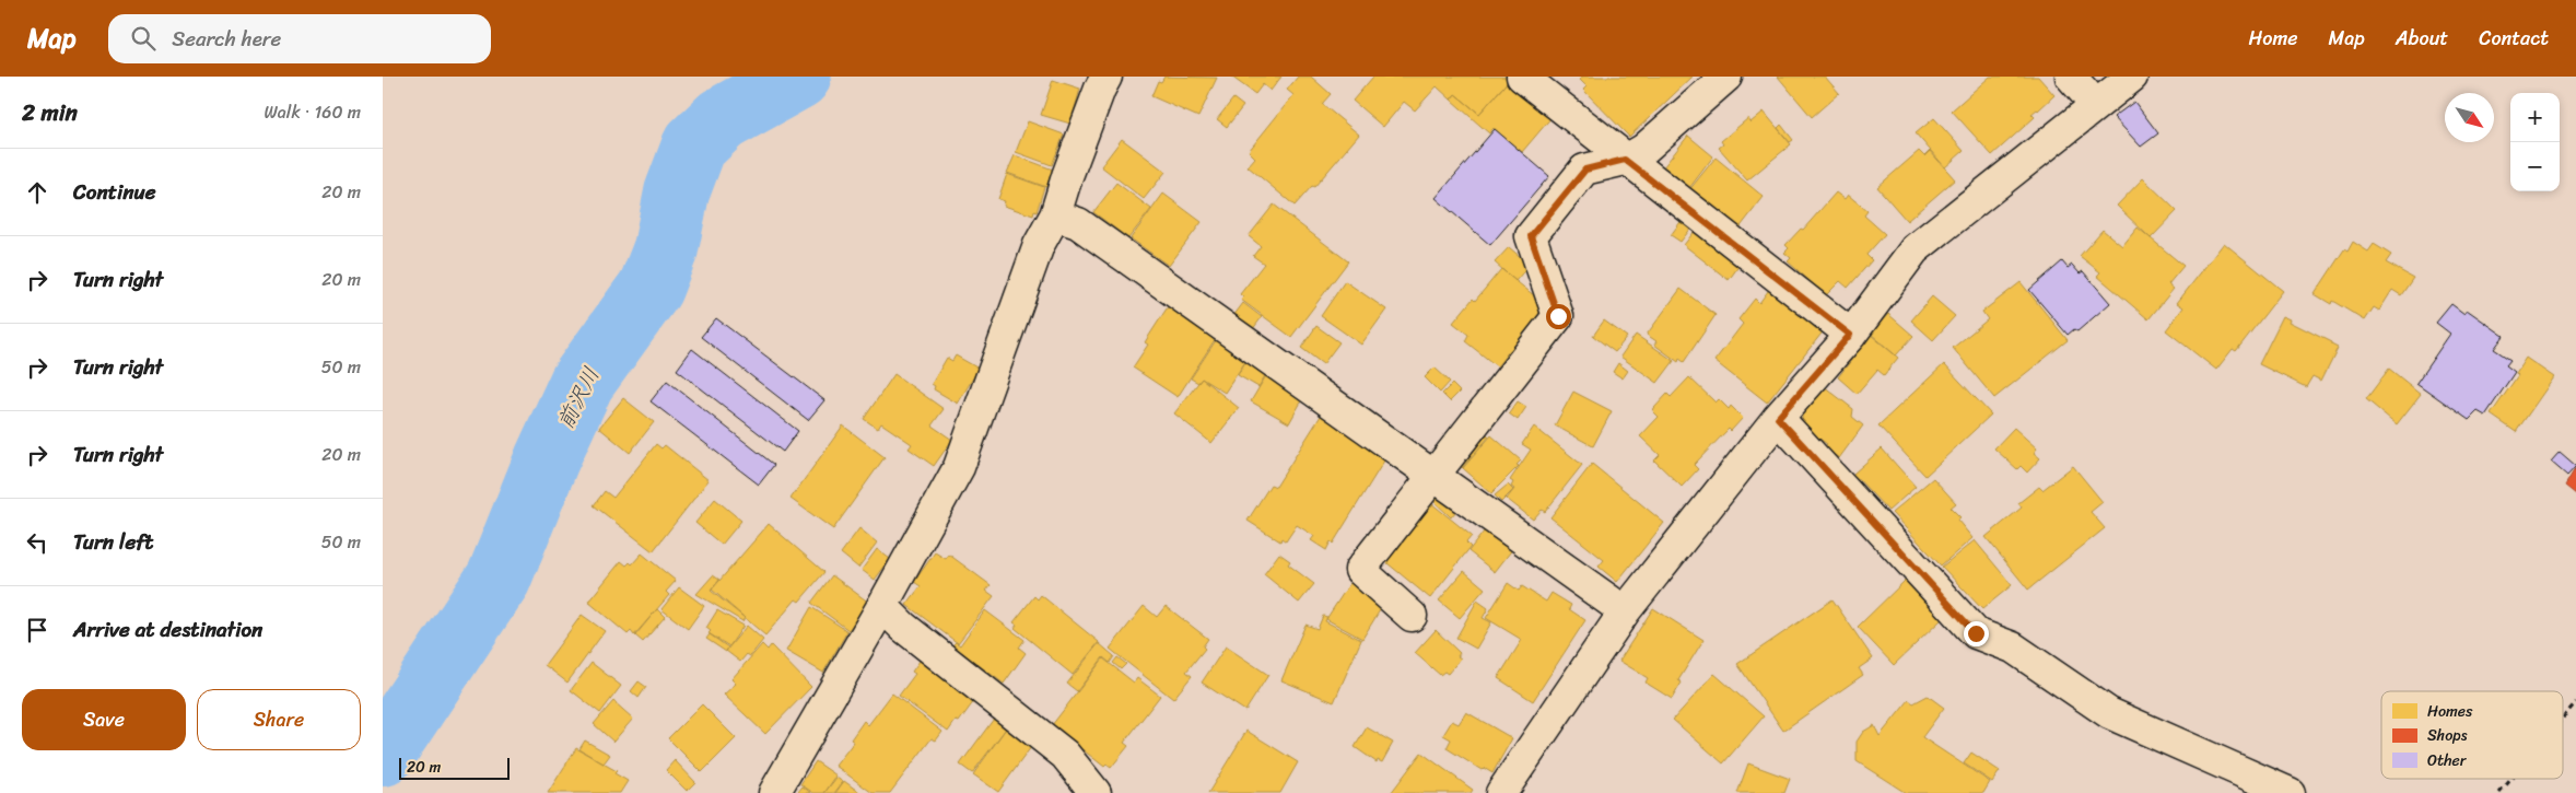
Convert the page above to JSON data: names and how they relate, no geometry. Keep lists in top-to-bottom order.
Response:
{
  "water": ["前沢川"],
  "legend": ["Homes", "Shops", "Other"],
  "scale_bar": "20 m",
  "north": "bottom right",
  "page": {
    "header": "Map",
    "search": "Search here",
    "nav": [
      "Home",
      "Map",
      "About",
      "Contact"
    ],
    "heading": ["2 min", "Walk · 160 m"],
    "map_buttons": ["+", "−"],
    "list": [
      ["Continue", "20 m"],
      ["Turn right", "20 m"],
      ["Turn right", "50 m"],
      ["Turn right", "20 m"],
      ["Turn left", "50 m"],
      "Arrive at destination"
    ],
    "buttons": ["Save", "Share"],
    "scale": "20 m"
  }
}
